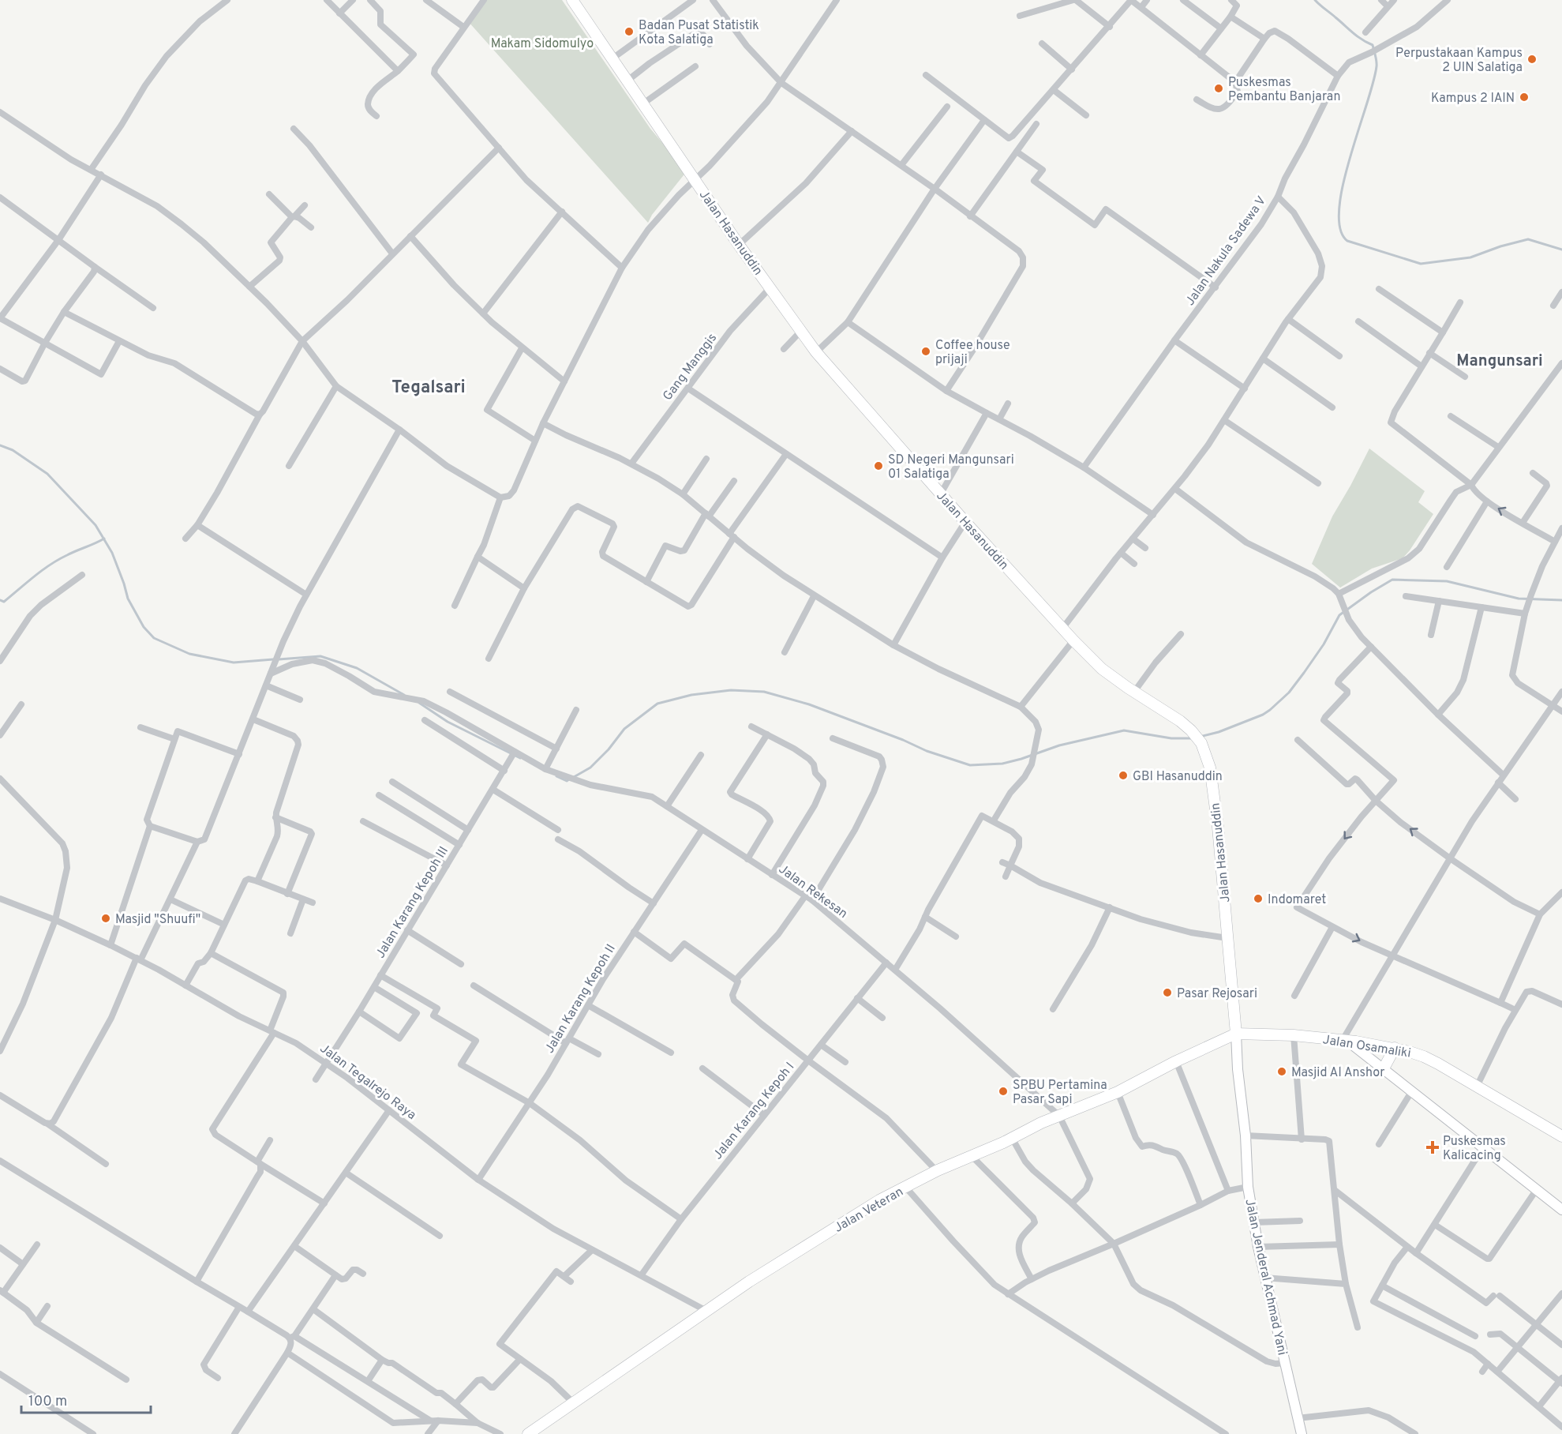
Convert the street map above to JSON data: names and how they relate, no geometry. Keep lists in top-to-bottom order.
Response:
{
  "streets": {
    "main road": [
      "Jalan Hasanuddin",
      "Jalan Osamaliki",
      "Jalan Veteran",
      "Jalan Jenderal Achmad Yani"
    ],
    "street": [
      "Jalan Nakula Sadewa V",
      "Gang Manggis",
      "Jalan Rekesan",
      "Jalan Karang Kepoh III",
      "Jalan Karang Kepoh II",
      "Jalan Tegalrejo Raya",
      "Jalan Karang Kepoh I"
    ]
  },
  "crossings": [
    ["Jalan Hasanuddin", "Gang Manggis"],
    ["Jalan Hasanuddin", "Jalan Osamaliki"],
    ["Jalan Hasanuddin", "Jalan Veteran"],
    ["Jalan Hasanuddin", "Jalan Jenderal Achmad Yani"],
    ["Jalan Rekesan", "Jalan Karang Kepoh III"],
    ["Jalan Rekesan", "Jalan Karang Kepoh II"],
    ["Jalan Rekesan", "Jalan Karang Kepoh I"],
    ["Jalan Rekesan", "Jalan Veteran"],
    ["Jalan Karang Kepoh III", "Jalan Tegalrejo Raya"],
    ["Jalan Karang Kepoh II", "Jalan Tegalrejo Raya"],
    ["Jalan Osamaliki", "Jalan Veteran"],
    ["Jalan Osamaliki", "Jalan Jenderal Achmad Yani"],
    ["Jalan Tegalrejo Raya", "Jalan Karang Kepoh I"],
    ["Jalan Tegalrejo Raya", "Jalan Veteran"],
    ["Jalan Veteran", "Jalan Jenderal Achmad Yani"]
  ],
  "districts": ["Mangunsari", "Tegalsari"],
  "parks": ["Makam Sidomulyo"],
  "places": {
    "other": [
      "Badan Pusat Statistik Kota Salatiga",
      "Perpustakaan Kampus 2 UIN Salatiga",
      "Puskesmas Pembantu Banjaran",
      "Kampus 2 IAIN",
      "Coffee house prijaji",
      "SD Negeri Mangunsari 01 Salatiga",
      "GBI Hasanuddin",
      "Indomaret",
      "Masjid \"Shuufi\"",
      "Pasar Rejosari",
      "Masjid Al Anshor",
      "SPBU Pertamina Pasar Sapi"
    ],
    "health": ["Puskesmas Kalicacing"]
  },
  "scale_bar": "100 m"
}
